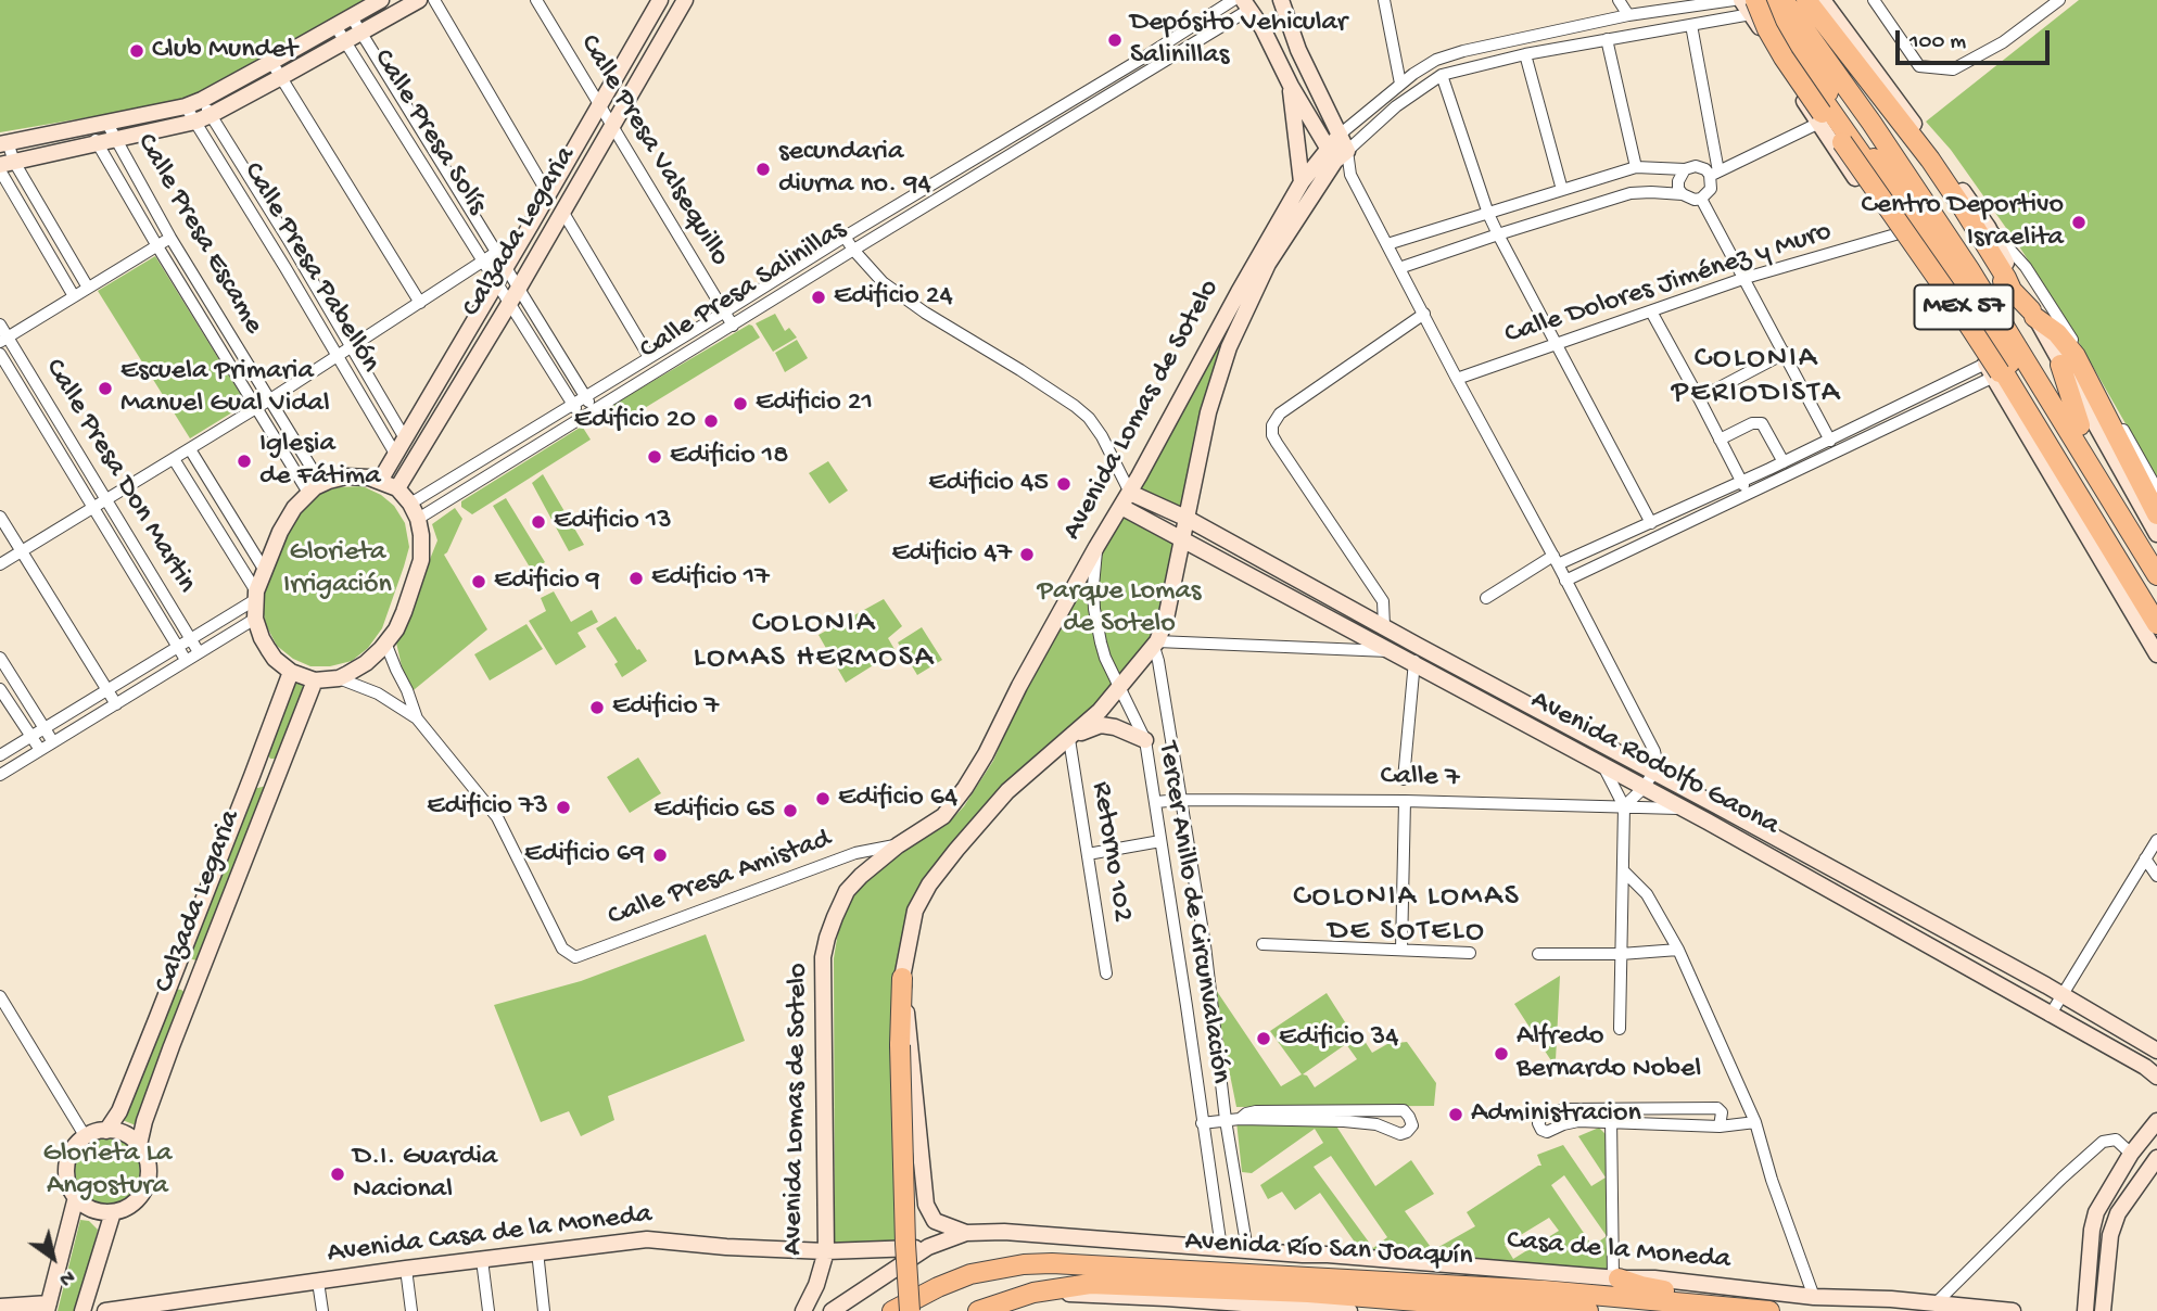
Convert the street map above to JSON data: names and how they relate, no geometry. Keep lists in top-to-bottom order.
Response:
{
  "streets": {
    "highway": ["MEX 57", "Avenida Río San Joaquín"],
    "main road": [
      "Calzada Legaria",
      "Avenida Lomas de Sotelo",
      "Avenida Rodolfo Gaona",
      "Avenida Casa de la Moneda",
      "Casa de la Moneda"
    ],
    "street": [
      "Calle Presa Solís",
      "Calle Presa Valsequillo",
      "Calle Presa Escame",
      "Calle Presa Pabellón",
      "Calle Dolores Jiménez y Muro",
      "Calle Presa Salinillas",
      "Calle Presa Don Martin",
      "Calle 7",
      "Retorno 102",
      "Calle Presa Amistad",
      "Tercer Anillo de Circunvalación"
    ]
  },
  "crossings": [
    ["Calle Presa Solís", "Calzada Legaria"],
    ["Calle Presa Solís", "Calle Presa Salinillas"],
    ["Calle Presa Valsequillo", "Calzada Legaria"],
    ["Calle Presa Valsequillo", "Calle Presa Salinillas"],
    ["Calzada Legaria", "Calle Presa Escame"],
    ["Calzada Legaria", "Calle Presa Pabellón"],
    ["Calzada Legaria", "Calle Presa Salinillas"],
    ["Calle Presa Escame", "Calle Presa Salinillas"],
    ["Avenida Lomas de Sotelo", "Avenida Rodolfo Gaona"],
    ["Avenida Lomas de Sotelo", "Retorno 102"],
    ["Avenida Lomas de Sotelo", "Calle Presa Amistad"],
    ["Avenida Lomas de Sotelo", "Tercer Anillo de Circunvalación"],
    ["Avenida Lomas de Sotelo", "Avenida Casa de la Moneda"],
    ["Avenida Lomas de Sotelo", "Casa de la Moneda"],
    ["Avenida Rodolfo Gaona", "Calle 7"],
    ["Calle 7", "Tercer Anillo de Circunvalación"],
    ["Tercer Anillo de Circunvalación", "Casa de la Moneda"],
    ["Avenida Casa de la Moneda", "Casa de la Moneda"]
  ],
  "districts": ["COLONIA PERIODISTA", "COLONIA LOMAS HERMOSA", "COLONIA LOMAS DE SOTELO"],
  "parks": ["Glorieta Irrigación", "Parque Lomas de Sotelo", "Glorieta La Angostura"],
  "places": [
    "Depósito Vehicular Salinillas",
    "Club Mundet",
    "secundaria diurna no. 94",
    "Centro Deportivo Israelita",
    "Edificio 24",
    "Escuela Primaria Manuel Gual Vidal",
    "Edificio 21",
    "Edificio 20",
    "Edificio 18",
    "Iglesia de Fátima",
    "Edificio 45",
    "Edificio 13",
    "Edificio 47",
    "Edificio 17",
    "Edificio 9",
    "Edificio 7",
    "Edificio 64",
    "Edificio 73",
    "Edificio 65",
    "Edificio 69",
    "Edificio 34",
    "Alfredo Bernardo Nobel",
    "Administracion",
    "D.I. Guardia Nacional"
  ],
  "scale_bar": "100 m",
  "north": "bottom right"
}
